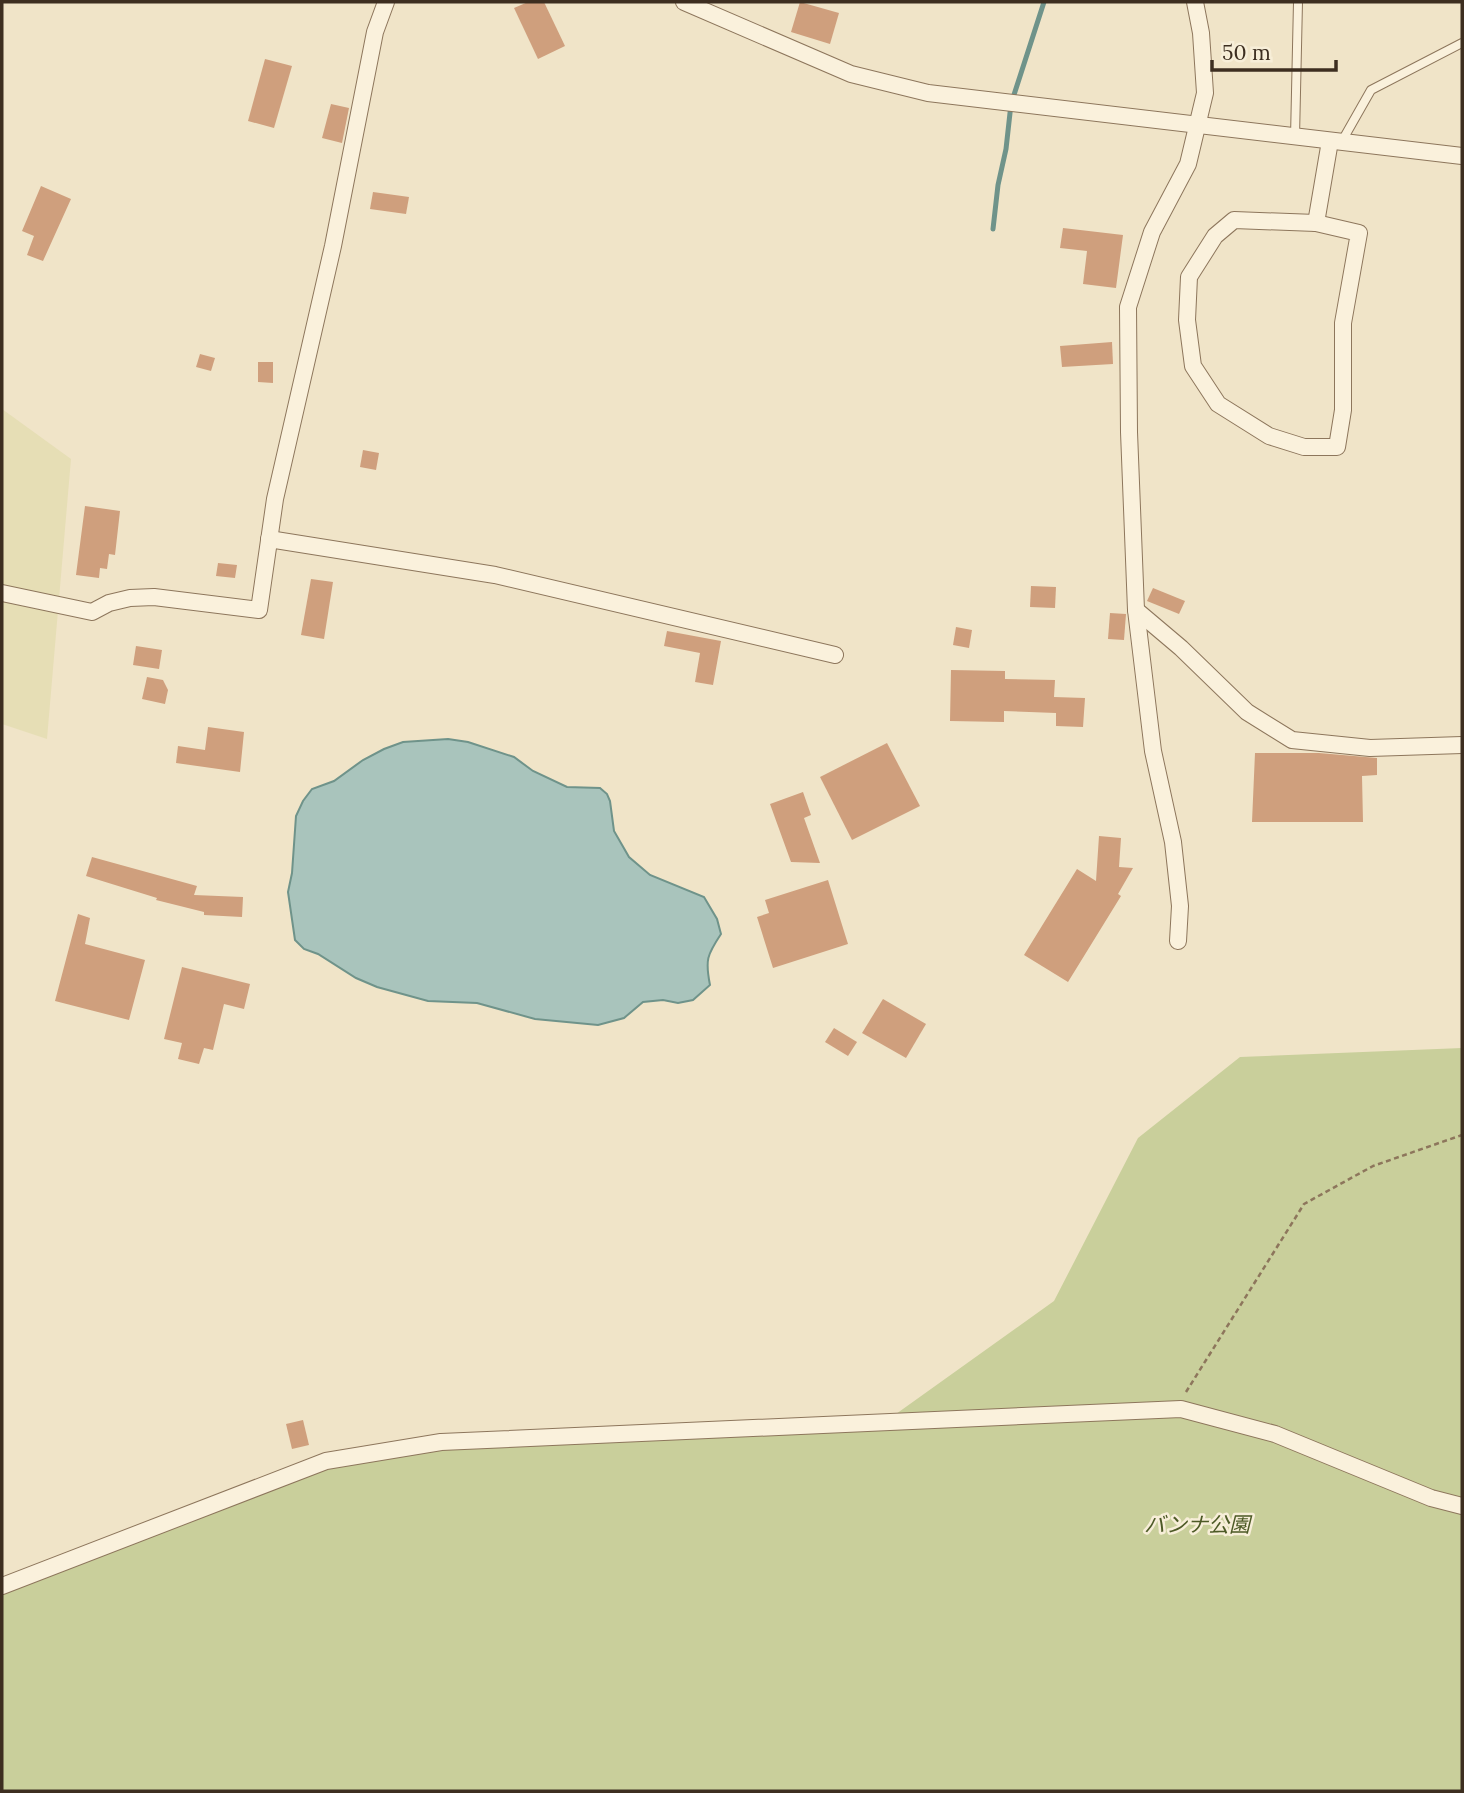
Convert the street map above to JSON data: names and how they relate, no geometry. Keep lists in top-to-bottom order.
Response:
{
  "parks": ["バンナ公園"],
  "scale_bar": "50 m"
}
